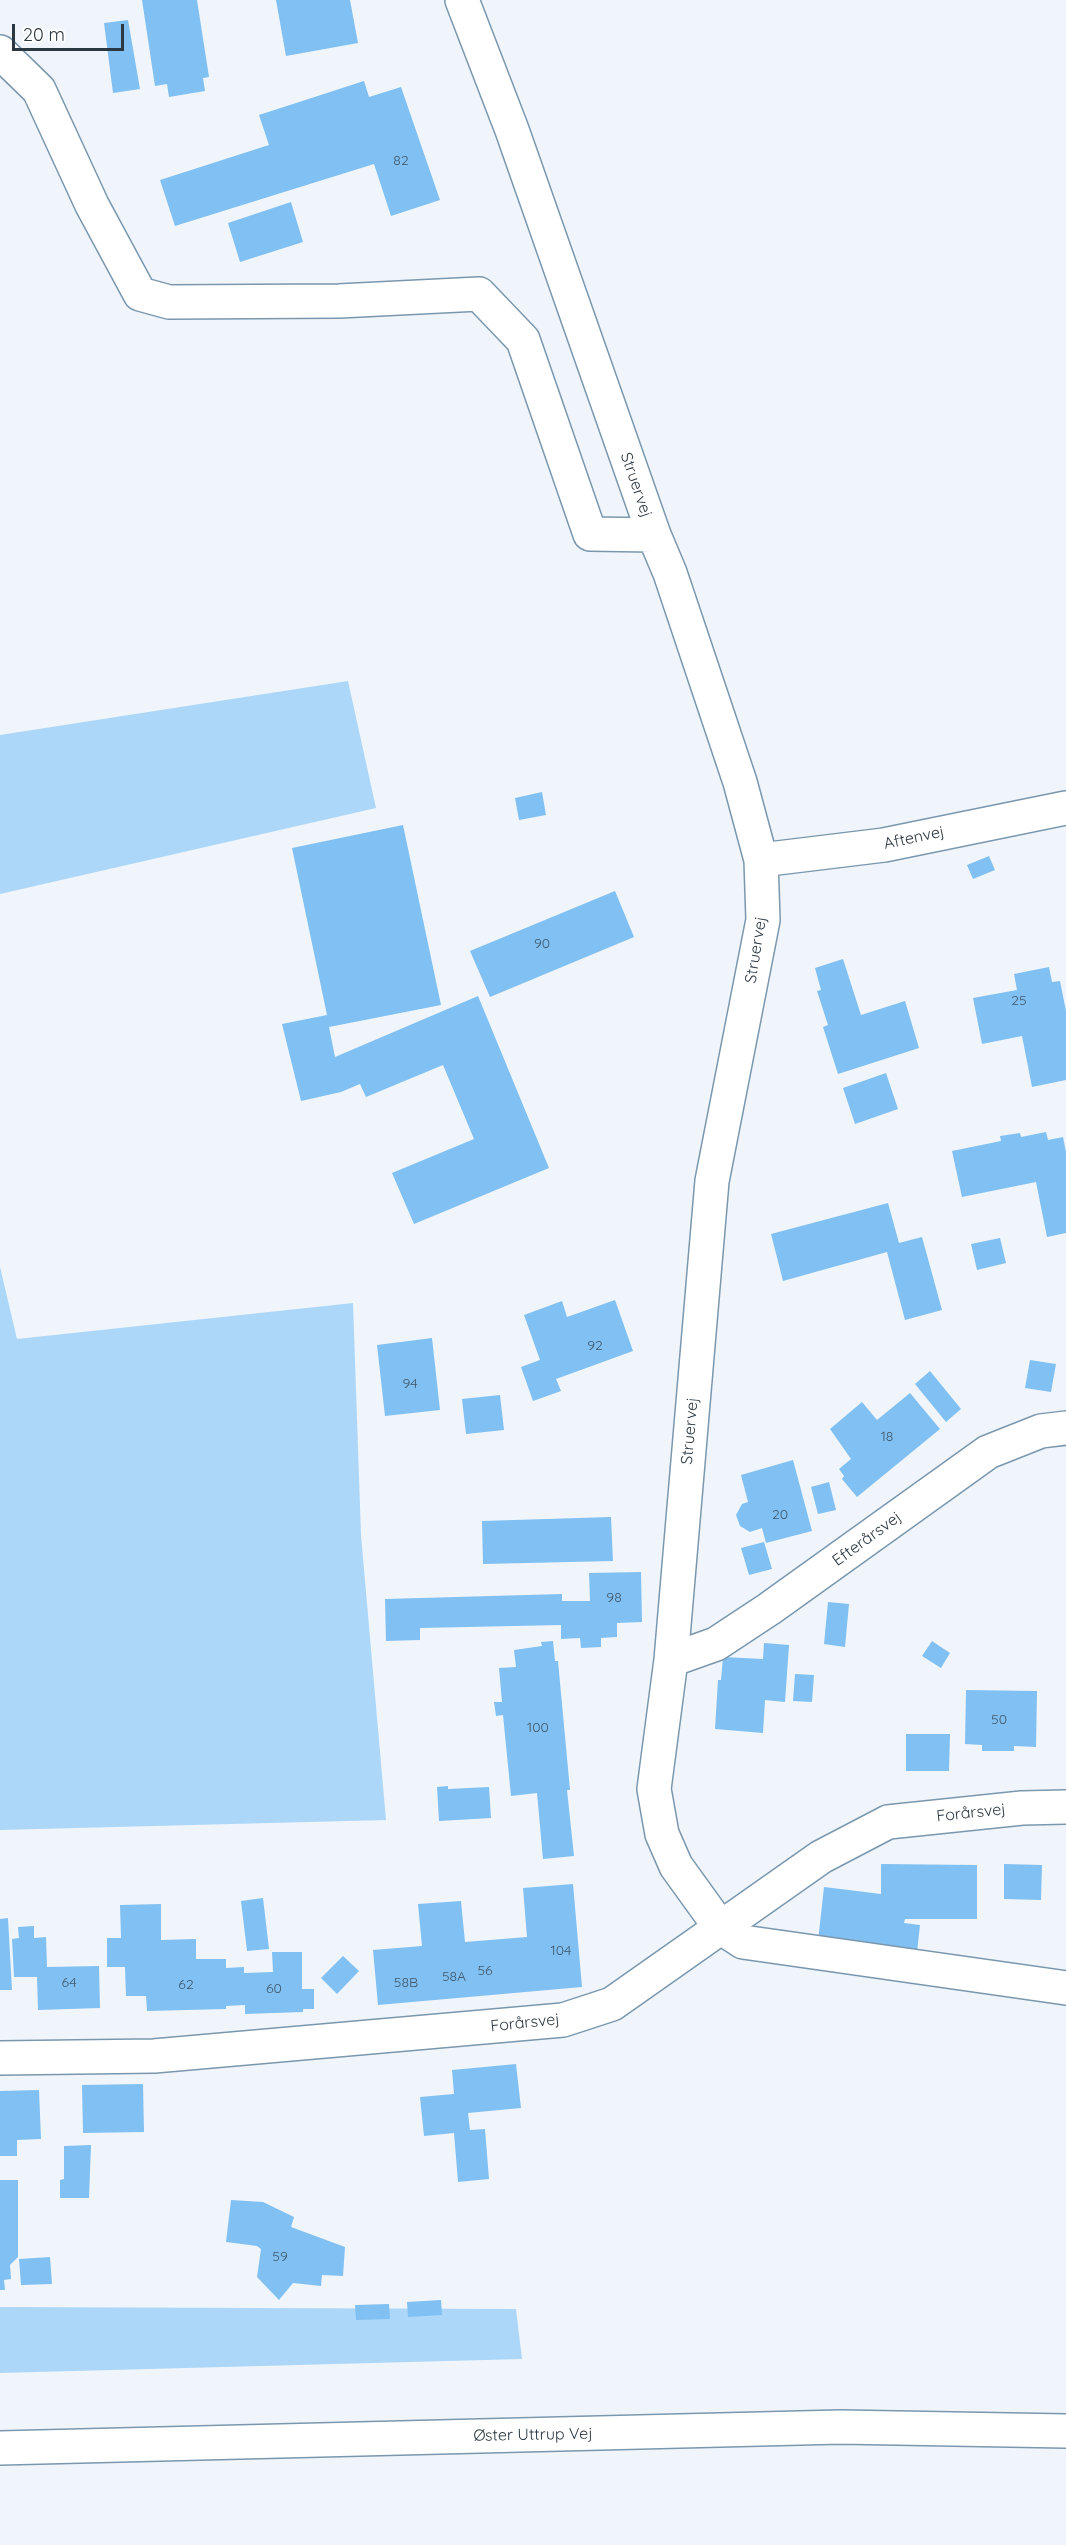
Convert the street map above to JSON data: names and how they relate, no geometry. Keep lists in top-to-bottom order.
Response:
{
  "streets": {
    "street": [
      "Struervej",
      "Aftenvej",
      "Efterårsvej",
      "Forårsvej",
      "Øster Uttrup Vej"
    ]
  },
  "crossings": [
    ["Struervej", "Aftenvej"],
    ["Struervej", "Efterårsvej"],
    ["Struervej", "Forårsvej"]
  ],
  "house_numbers": [
    "82",
    "90",
    "25",
    "92",
    "94",
    "18",
    "20",
    "98",
    "50",
    "100",
    "104",
    "56",
    "58A",
    "64",
    "58B",
    "62",
    "60",
    "59"
  ],
  "scale_bar": "20 m"
}
